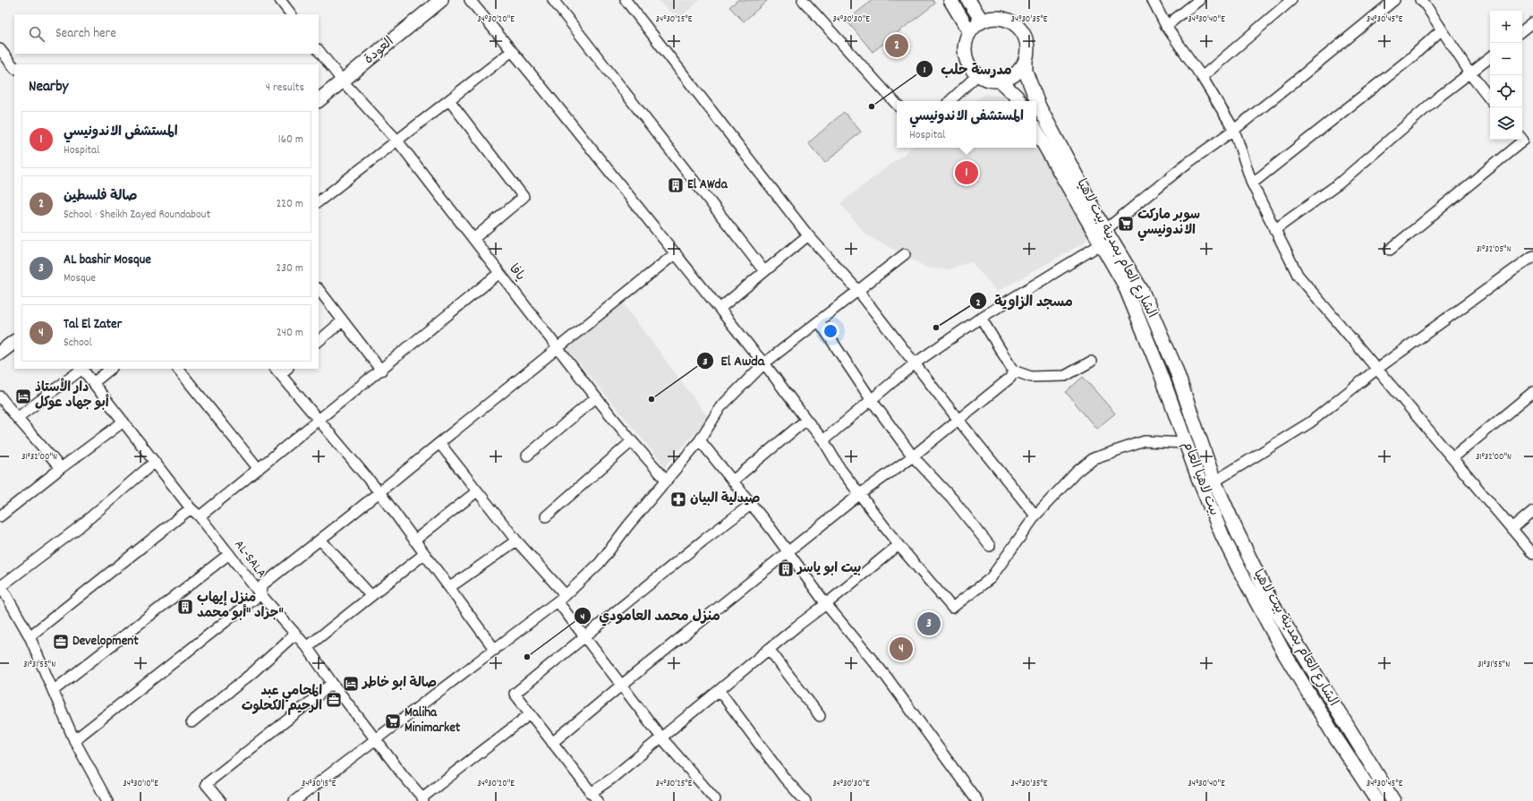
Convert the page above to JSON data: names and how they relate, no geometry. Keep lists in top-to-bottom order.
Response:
{
  "streets": {
    "main road": ["العودة", "الشارع العام بمدينة بيت لاهيا", "بيت لاهيا العام"],
    "street": ["يافا", "AL-SALA"]
  },
  "crossings": [
    ["العودة", "يافا"]
  ],
  "places": {
    "other": [
      "مدرسة حلب",
      "مسجد الزاوية",
      "El Awda",
      "منزل محمد العامودي"
    ],
    "building": ["El AWda", "بيت ابو ياسر", "منزل إيهاب جراد \"أبو محمد\""],
    "supermarket": ["سوبر ماركت الاندونيسي", "Maliha Minimarket"],
    "hotel": ["دار الأستاذ أبو جهاد عوكل", "صالة ابو خاطر"],
    "pharmacy": ["صيدلية البيان"],
    "office": ["Development", "المحامي عبد الرحيم الكحلوت"]
  },
  "page": {
    "map_buttons": ["+", "−"],
    "search": "Search here",
    "pins": [
      "2",
      "1",
      "3",
      "4"
    ],
    "heading": ["Nearby", "4 results"],
    "popup": ["المستشفى الاندونيسي", "Hospital"],
    "list": [
      {
        "mark": "1",
        "name": "المستشفى الاندونيسي",
        "note": "Hospital",
        "value": "160 m"
      },
      {
        "mark": "2",
        "name": "صالة فلسطين",
        "note": "School · Sheikh Zayed Roundabout",
        "value": "220 m"
      },
      {
        "mark": "3",
        "name": "AL bashir Mosque",
        "note": "Mosque",
        "value": "230 m"
      },
      {
        "mark": "4",
        "name": "Tal El Zater",
        "note": "School",
        "value": "240 m"
      }
    ]
  },
  "coordinates": [
    "34°30'20\"E",
    "34°30'25\"E",
    "34°30'30\"E",
    "34°30'35\"E",
    "34°30'40\"E",
    "34°30'45\"E",
    "31°32'05\"N",
    "31°32'00\"N",
    "31°31'55\"N",
    "34°30'10\"E",
    "34°30'15\"E"
  ]
}
